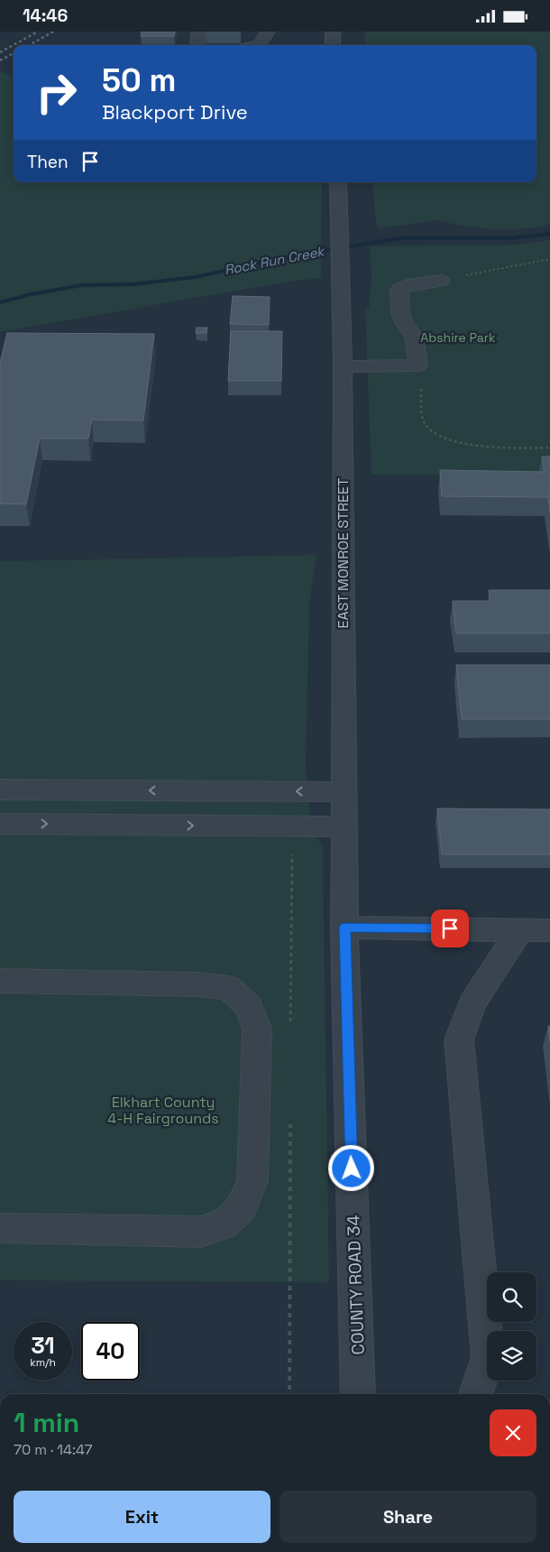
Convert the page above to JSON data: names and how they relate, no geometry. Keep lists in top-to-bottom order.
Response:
{
  "streets": {
    "street": ["EAST MONROE STREET", "COUNTY ROAD 34"]
  },
  "crossings": [
    ["EAST MONROE STREET", "COUNTY ROAD 34"]
  ],
  "water": ["Rock Run Creek"],
  "parks": ["Abshire Park", "Elkhart County 4-H Fairgrounds"],
  "page": {
    "status": "14:46",
    "turn": ["50 m", "Blackport Drive"],
    "then": "Then",
    "speed": "31 km/h",
    "limit": "40",
    "heading": ["1 min", "70 m · 14:47"],
    "buttons": ["Exit", "Share"]
  }
}
